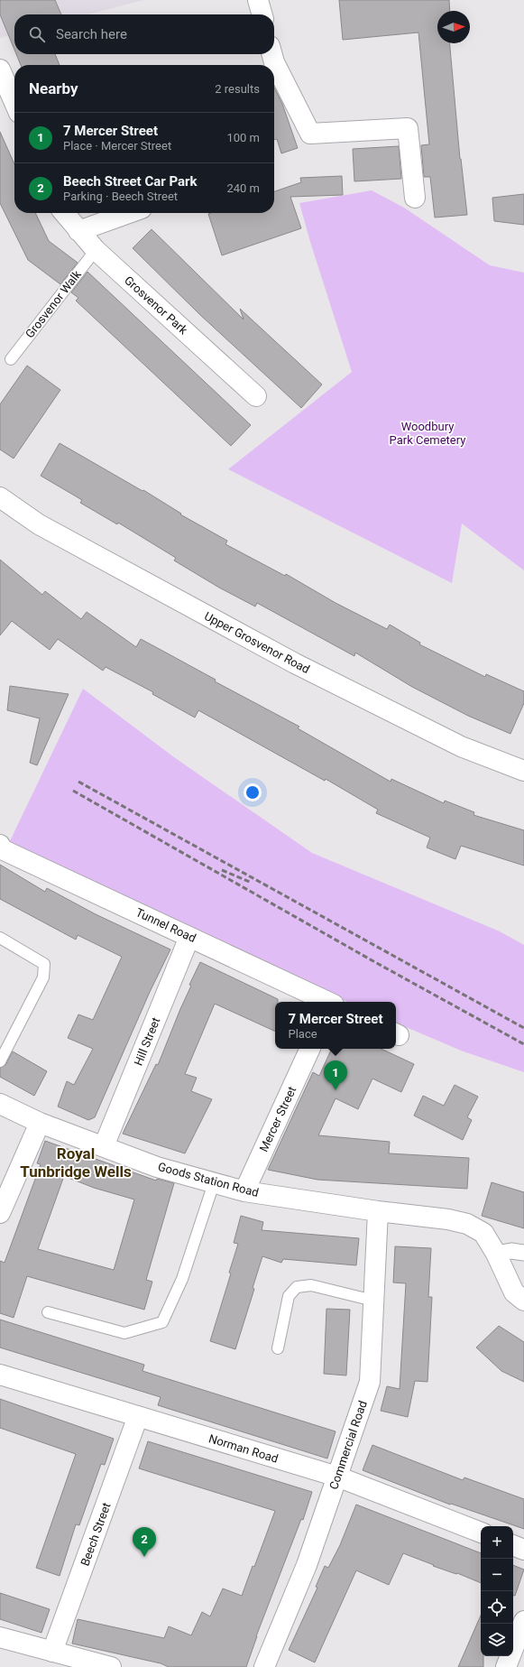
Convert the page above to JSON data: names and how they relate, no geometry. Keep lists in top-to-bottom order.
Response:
{
  "streets": {
    "street": [
      "Grosvenor Park",
      "Upper Grosvenor Road",
      "Tunnel Road",
      "Hill Street",
      "Mercer Street",
      "Goods Station Road",
      "Commercial Road",
      "Norman Road",
      "Beech Street"
    ],
    "lane": ["Grosvenor Walk"]
  },
  "crossings": [
    ["Grosvenor Walk", "Grosvenor Park"],
    ["Tunnel Road", "Hill Street"],
    ["Hill Street", "Goods Station Road"],
    ["Mercer Street", "Goods Station Road"],
    ["Goods Station Road", "Commercial Road"],
    ["Commercial Road", "Norman Road"],
    ["Norman Road", "Beech Street"]
  ],
  "districts": ["Royal Tunbridge Wells"],
  "parks": ["Woodbury Park Cemetery"],
  "north": "right",
  "page": {
    "search": "Search here",
    "heading": ["Nearby", "2 results"],
    "list": [
      {
        "mark": "1",
        "name": "7 Mercer Street",
        "note": "Place · Mercer Street",
        "value": "100 m"
      },
      {
        "mark": "2",
        "name": "Beech Street Car Park",
        "note": "Parking · Beech Street",
        "value": "240 m"
      }
    ],
    "popup": ["7 Mercer Street", "Place"],
    "pins": ["1", "2"],
    "map_buttons": ["+", "−"]
  }
}
